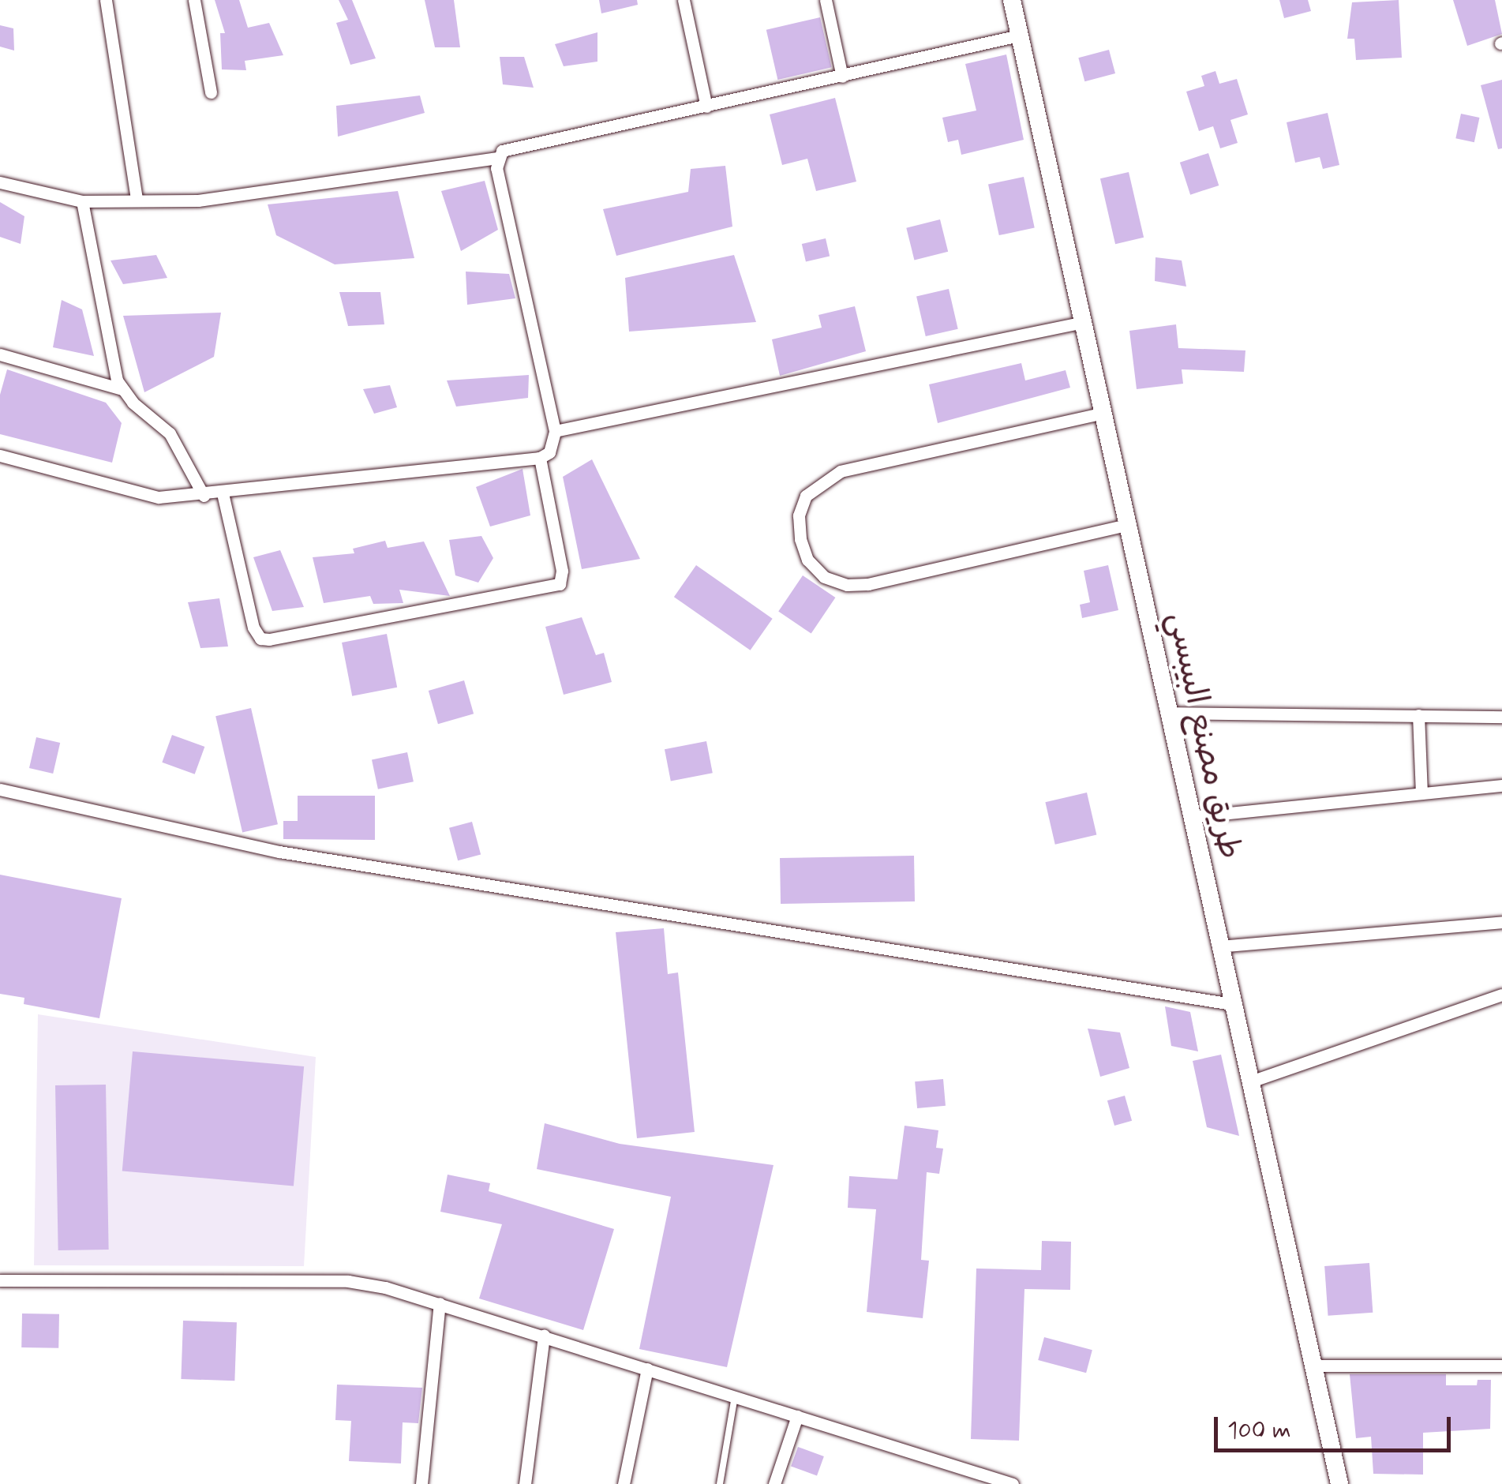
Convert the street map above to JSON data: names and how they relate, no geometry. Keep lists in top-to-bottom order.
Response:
{
  "streets": {
    "main road": ["طريق مصنع البيبسي"]
  },
  "scale_bar": "100 m"
}
